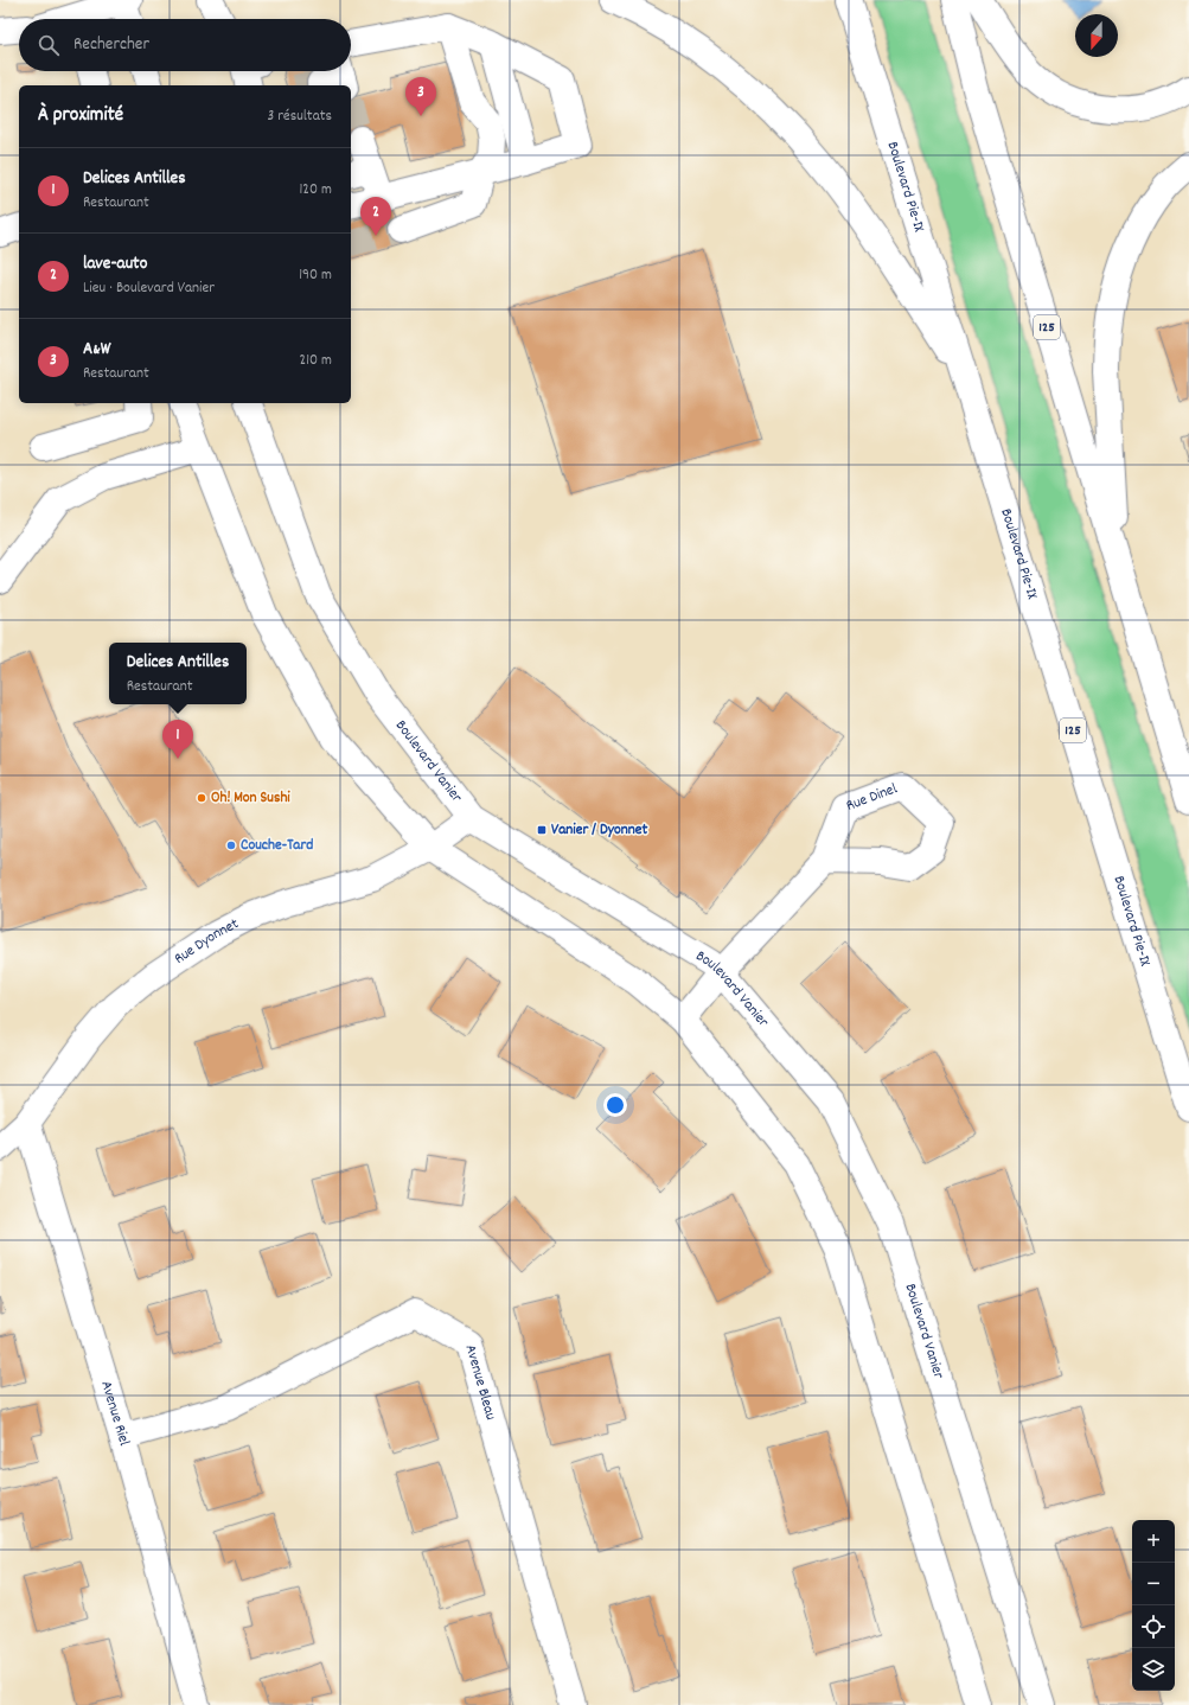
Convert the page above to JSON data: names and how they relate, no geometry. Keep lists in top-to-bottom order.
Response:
{
  "streets": {
    "main road": [
      "Boulevard Pie-IX",
      "125",
      "Boulevard Vanier",
      "Rue Dyonnet",
      "Avenue Bleau",
      "Avenue Riel"
    ]
  },
  "crossings": [
    ["Boulevard Vanier", "Rue Dyonnet"],
    ["Rue Dyonnet", "Avenue Riel"],
    ["Avenue Bleau", "Avenue Riel"]
  ],
  "places": {
    "other": ["Oh! Mon Sushi", "Couche-Tard"],
    "transit": ["Vanier / Dyonnet"]
  },
  "north": "bottom",
  "page": {
    "search": "Rechercher",
    "pins": ["3", "2", "1"],
    "heading": ["À proximité", "3 résultats"],
    "list": [
      {
        "mark": "1",
        "name": "Delices Antilles",
        "note": "Restaurant",
        "value": "120 m"
      },
      {
        "mark": "2",
        "name": "lave-auto",
        "note": "Lieu · Boulevard Vanier",
        "value": "190 m"
      },
      {
        "mark": "3",
        "name": "A&W",
        "note": "Restaurant",
        "value": "210 m"
      }
    ],
    "popup": ["Delices Antilles", "Restaurant"],
    "map_buttons": ["+", "−"]
  }
}
